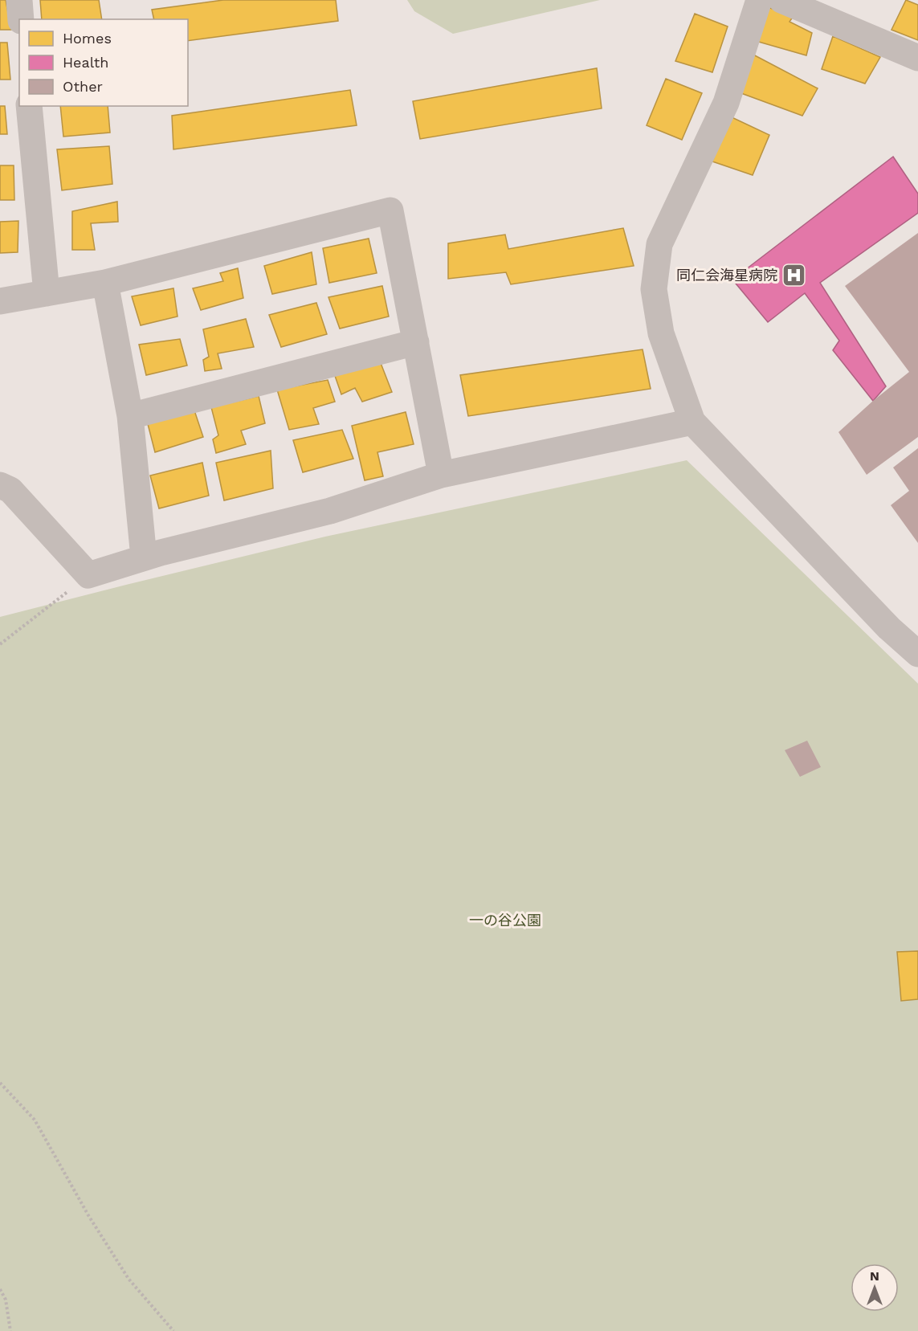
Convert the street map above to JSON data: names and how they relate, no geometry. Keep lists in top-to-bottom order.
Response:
{
  "parks": ["一の谷公園"],
  "places": {
    "hospital": ["同仁会海星病院"]
  },
  "legend": ["Homes", "Health", "Other"],
  "north": "top"
}
